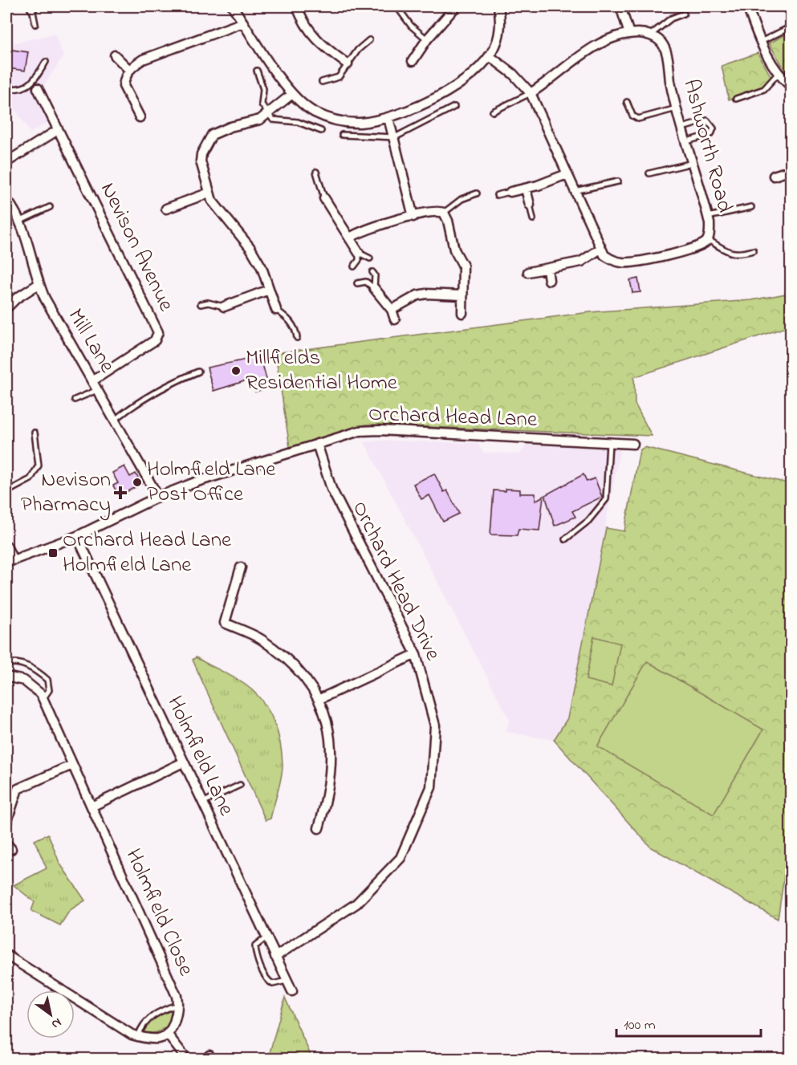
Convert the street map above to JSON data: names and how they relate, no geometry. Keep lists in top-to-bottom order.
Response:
{
  "streets": {
    "street": [
      "Ashworth Road",
      "Nevison Avenue",
      "Mill Lane",
      "Orchard Head Lane",
      "Orchard Head Drive",
      "Holmfield Lane",
      "Holmfield Close"
    ]
  },
  "crossings": [
    ["Nevison Avenue", "Mill Lane"],
    ["Mill Lane", "Orchard Head Lane"],
    ["Orchard Head Lane", "Orchard Head Drive"],
    ["Orchard Head Lane", "Holmfield Lane"],
    ["Orchard Head Drive", "Holmfield Lane"]
  ],
  "places": {
    "other": ["Millfields Residential Home", "Holmfield Lane Post Office"],
    "health": ["Nevison Pharmacy"],
    "transit": ["Orchard Head Lane Holmfield Lane"]
  },
  "scale_bar": "100 m",
  "north": "bottom right"
}
